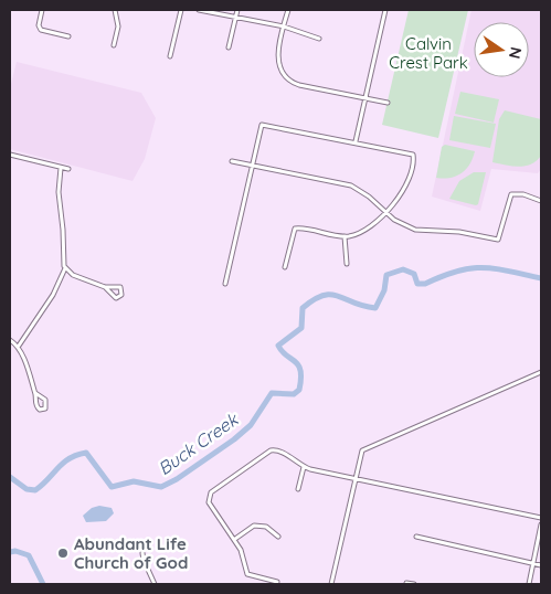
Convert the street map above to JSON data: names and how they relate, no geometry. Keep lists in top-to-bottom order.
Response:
{
  "water": ["Buck Creek"],
  "parks": ["Calvin Crest Park"],
  "places": ["Abundant Life Church of God"],
  "north": "right"
}
